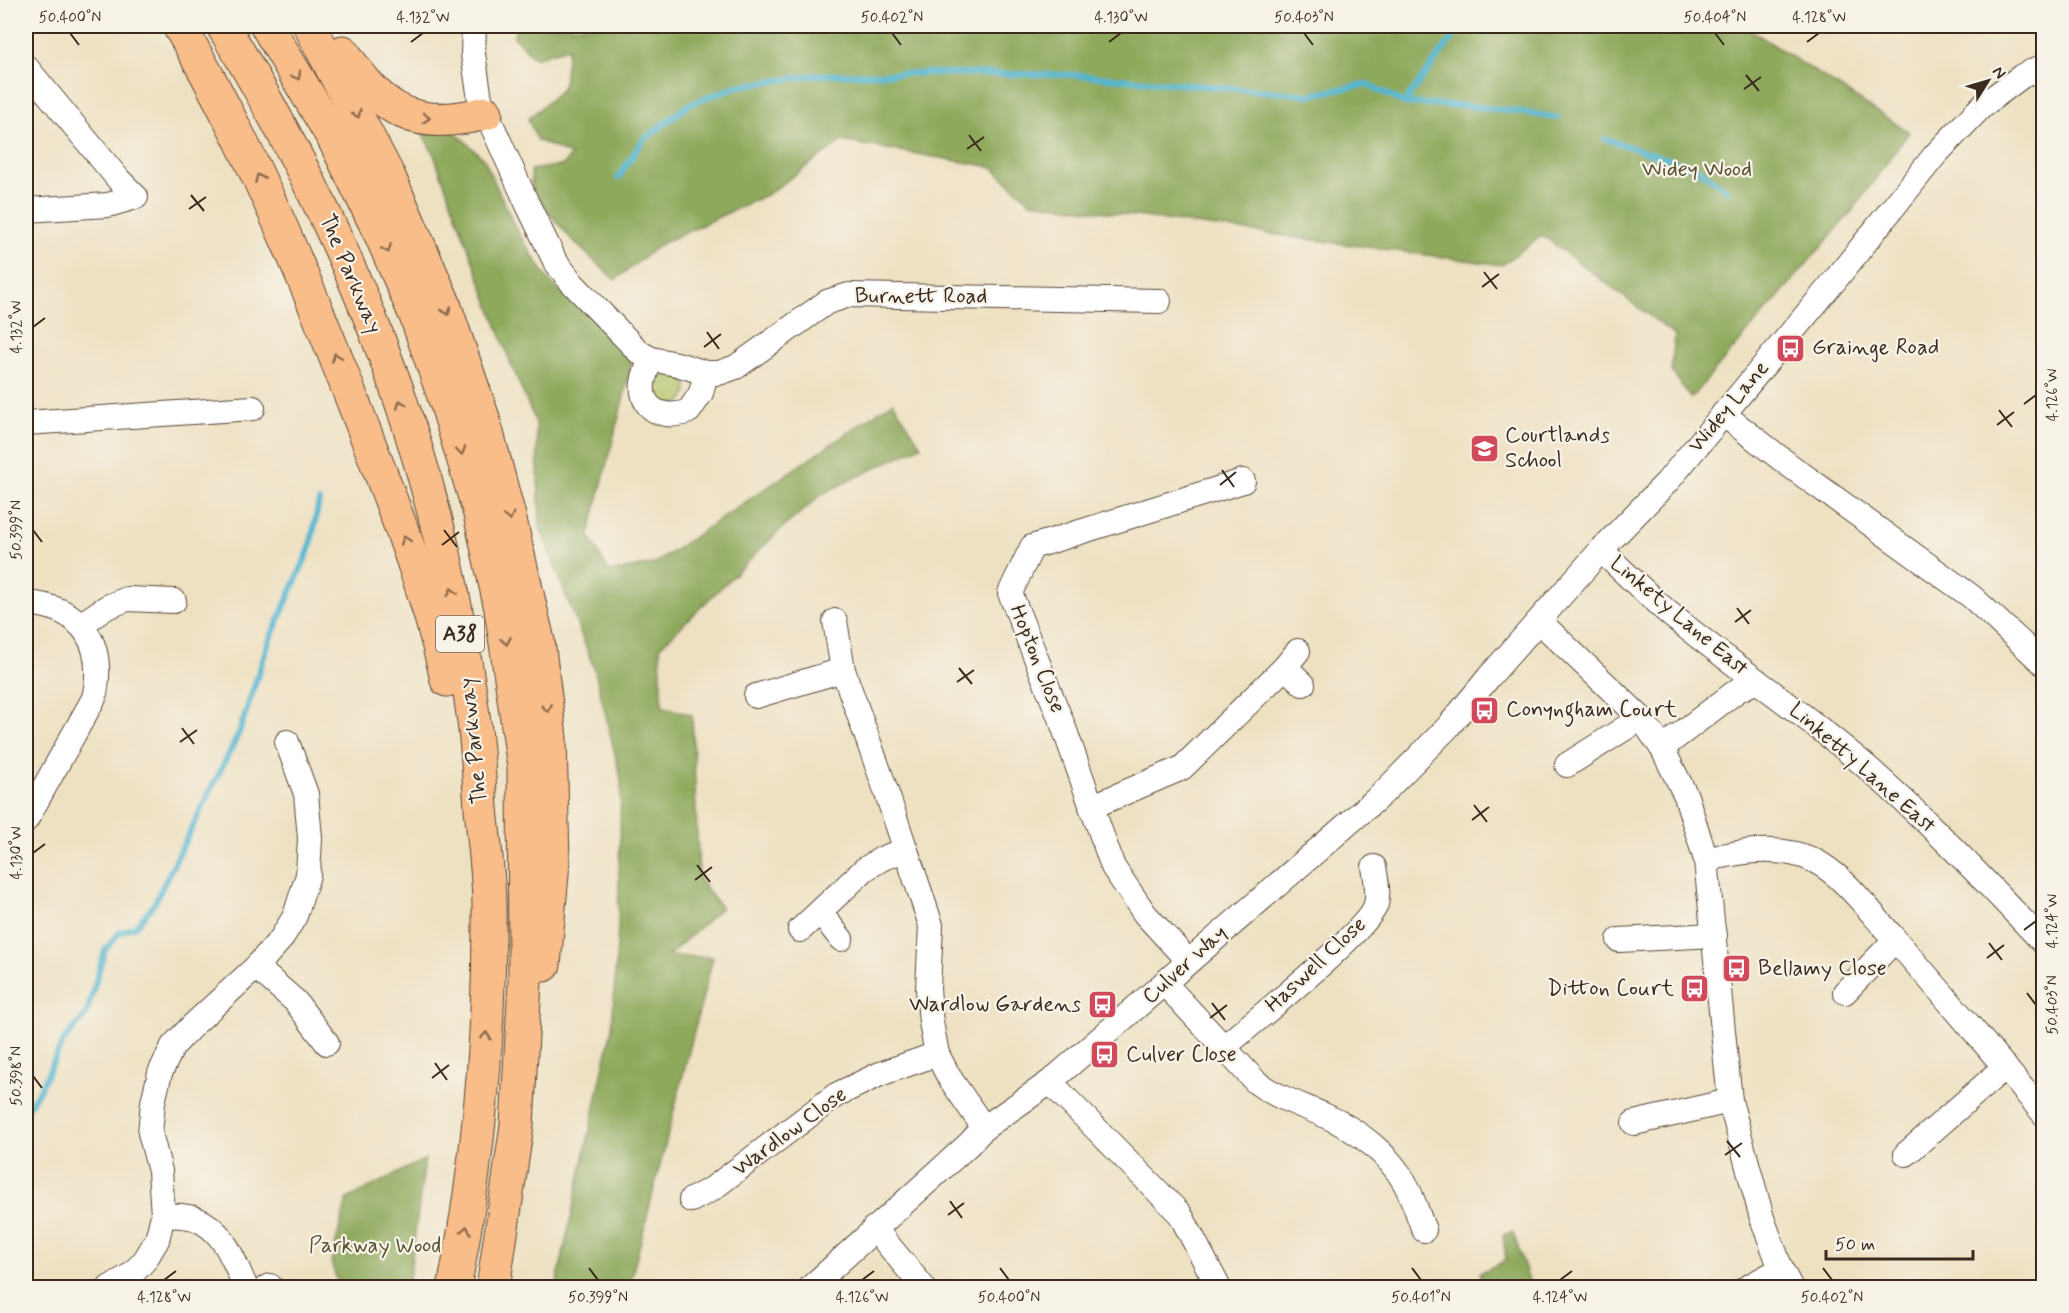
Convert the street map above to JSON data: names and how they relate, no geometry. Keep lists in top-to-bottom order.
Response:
{
  "streets": {
    "highway": ["The Parkway", "A38"],
    "street": [
      "Burnett Road",
      "Widey Lane",
      "Linkety Lane East",
      "Hopton Close",
      "Linketty Lane East",
      "Culver Way",
      "Haswell Close",
      "Wardlow Close"
    ]
  },
  "crossings": [
    ["The Parkway", "A38"],
    ["Widey Lane", "Linkety Lane East"],
    ["Widey Lane", "Culver Way"],
    ["Linkety Lane East", "Linketty Lane East"],
    ["Hopton Close", "Culver Way"]
  ],
  "parks": ["Widey Wood", "Parkway Wood"],
  "places": {
    "bus stop": [
      "Grainge Road",
      "Conyngham Court",
      "Bellamy Close",
      "Ditton Court",
      "Wardlow Gardens",
      "Culver Close"
    ],
    "school or university": ["Courtlands School"]
  },
  "scale_bar": "50 m",
  "north": "top right",
  "coordinates": [
    "50.400°N",
    "4.132°W",
    "50.402°N",
    "4.130°W",
    "50.403°N",
    "50.404°N",
    "4.128°W",
    "4.126°W",
    "50.399°N",
    "4.124°W",
    "50.398°N",
    "50.401°N"
  ]
}
